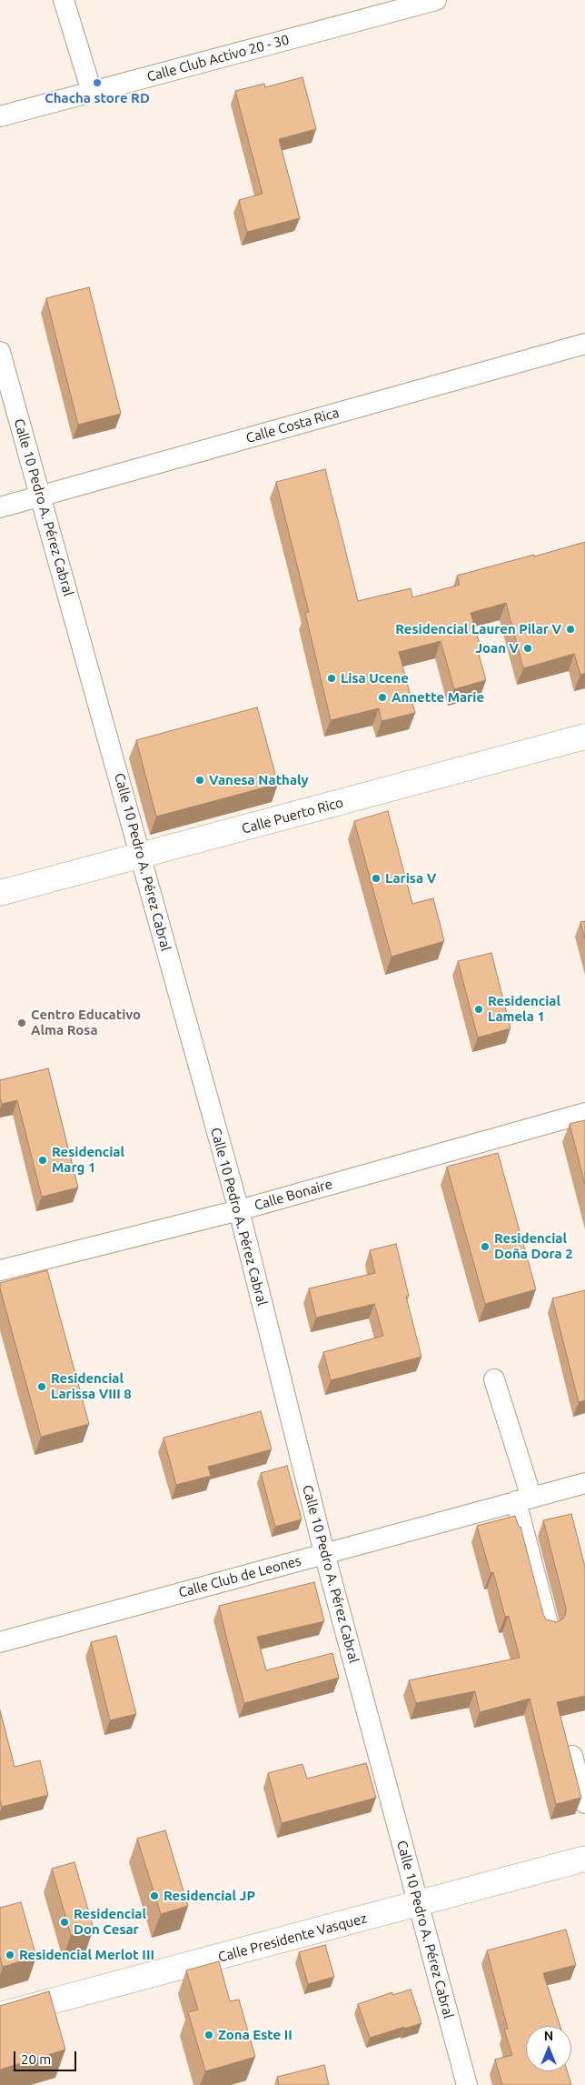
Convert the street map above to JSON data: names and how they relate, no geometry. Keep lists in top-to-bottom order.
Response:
{
  "streets": {
    "street": [
      "Calle Club Activo 20 - 30",
      "Calle Costa Rica",
      "Calle 10 Pedro A. Pérez Cabral",
      "Calle Puerto Rico",
      "Calle Bonaire",
      "Calle Club de Leones",
      "Calle Presidente Vasquez"
    ]
  },
  "crossings": [
    ["Calle Costa Rica", "Calle 10 Pedro A. Pérez Cabral"],
    ["Calle 10 Pedro A. Pérez Cabral", "Calle Puerto Rico"],
    ["Calle 10 Pedro A. Pérez Cabral", "Calle Bonaire"],
    ["Calle 10 Pedro A. Pérez Cabral", "Calle Club de Leones"],
    ["Calle 10 Pedro A. Pérez Cabral", "Calle Presidente Vasquez"]
  ],
  "places": [
    "Chacha store RD",
    "Residencial Lauren Pilar V",
    "Joan V",
    "Lisa Ucene",
    "Annette Marie",
    "Vanesa Nathaly",
    "Larisa V",
    "Residencial Lamela 1",
    "Centro Educativo Alma Rosa",
    "Residencial Marg 1",
    "Residencial Doña Dora 2",
    "Residencial Larissa VIII 8",
    "Residencial JP",
    "Residencial Don Cesar",
    "Residencial Merlot III",
    "Zona Este II"
  ],
  "scale_bar": "20 m",
  "north": "top"
}
